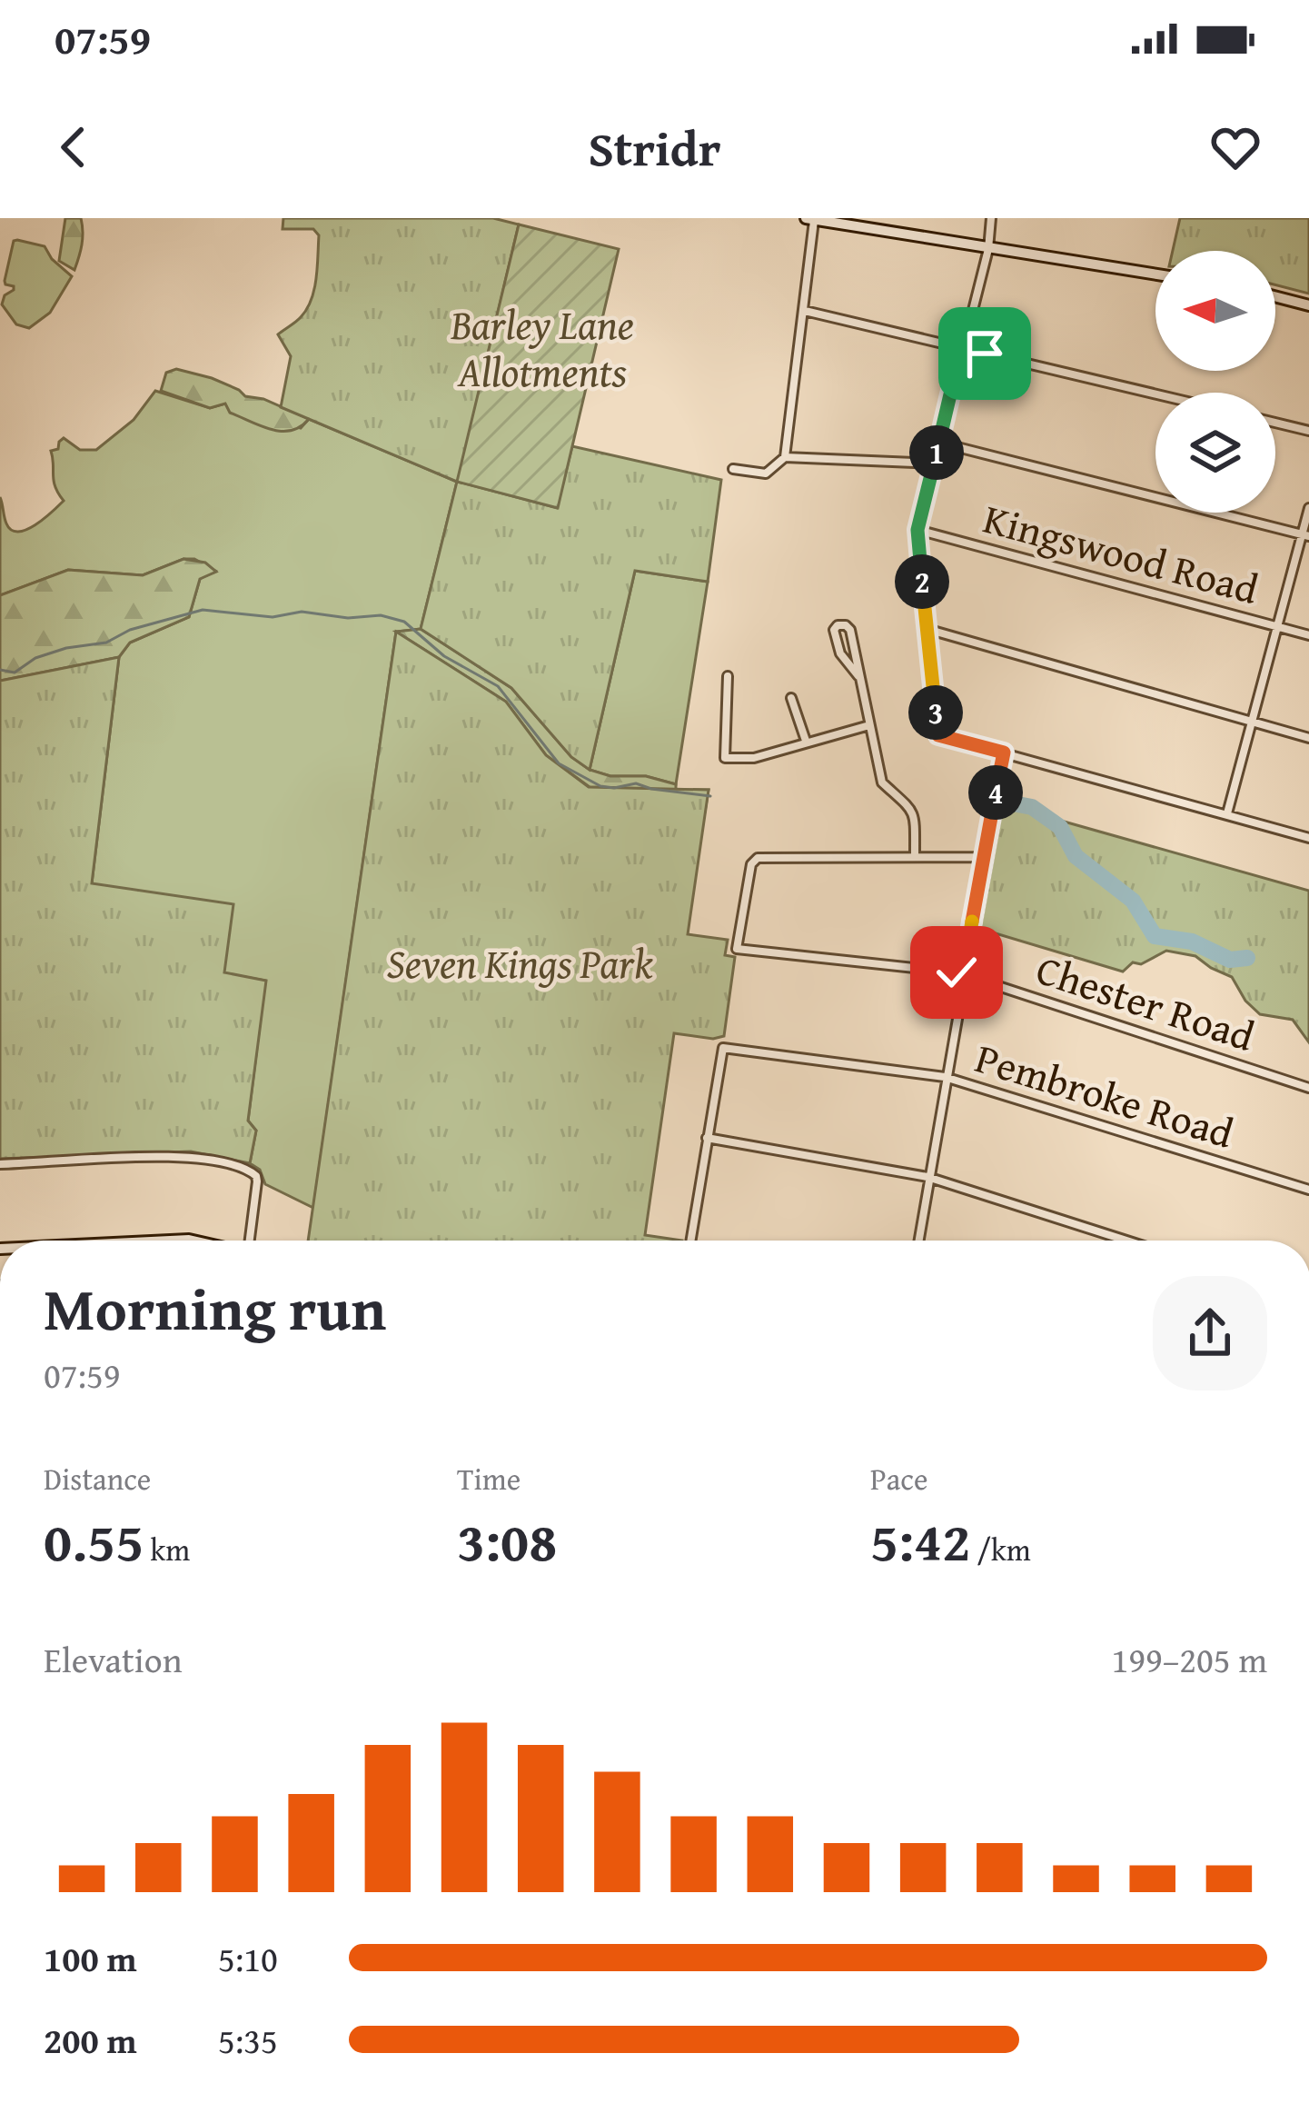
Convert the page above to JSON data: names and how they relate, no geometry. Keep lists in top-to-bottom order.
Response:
{
  "streets": {
    "street": ["Kingswood Road", "Chester Road", "Pembroke Road"]
  },
  "parks": ["Barley Lane Allotments", "Seven Kings Park"],
  "north": "left",
  "page": {
    "status": "07:59",
    "header": "Stridr",
    "pins": [
      "1",
      "2",
      "3",
      "4"
    ],
    "heading": ["Morning run", "07:59"],
    "stats": [
      ["Distance", "0.55 km"],
      ["Time", "3:08"],
      ["Pace", "5:42 /km"]
    ],
    "chart": ["Elevation", "199–205 m"],
    "list": [
      {
        "name": "100 m",
        "note": "5:10"
      },
      {
        "name": "200 m",
        "note": "5:35"
      }
    ]
  }
}
